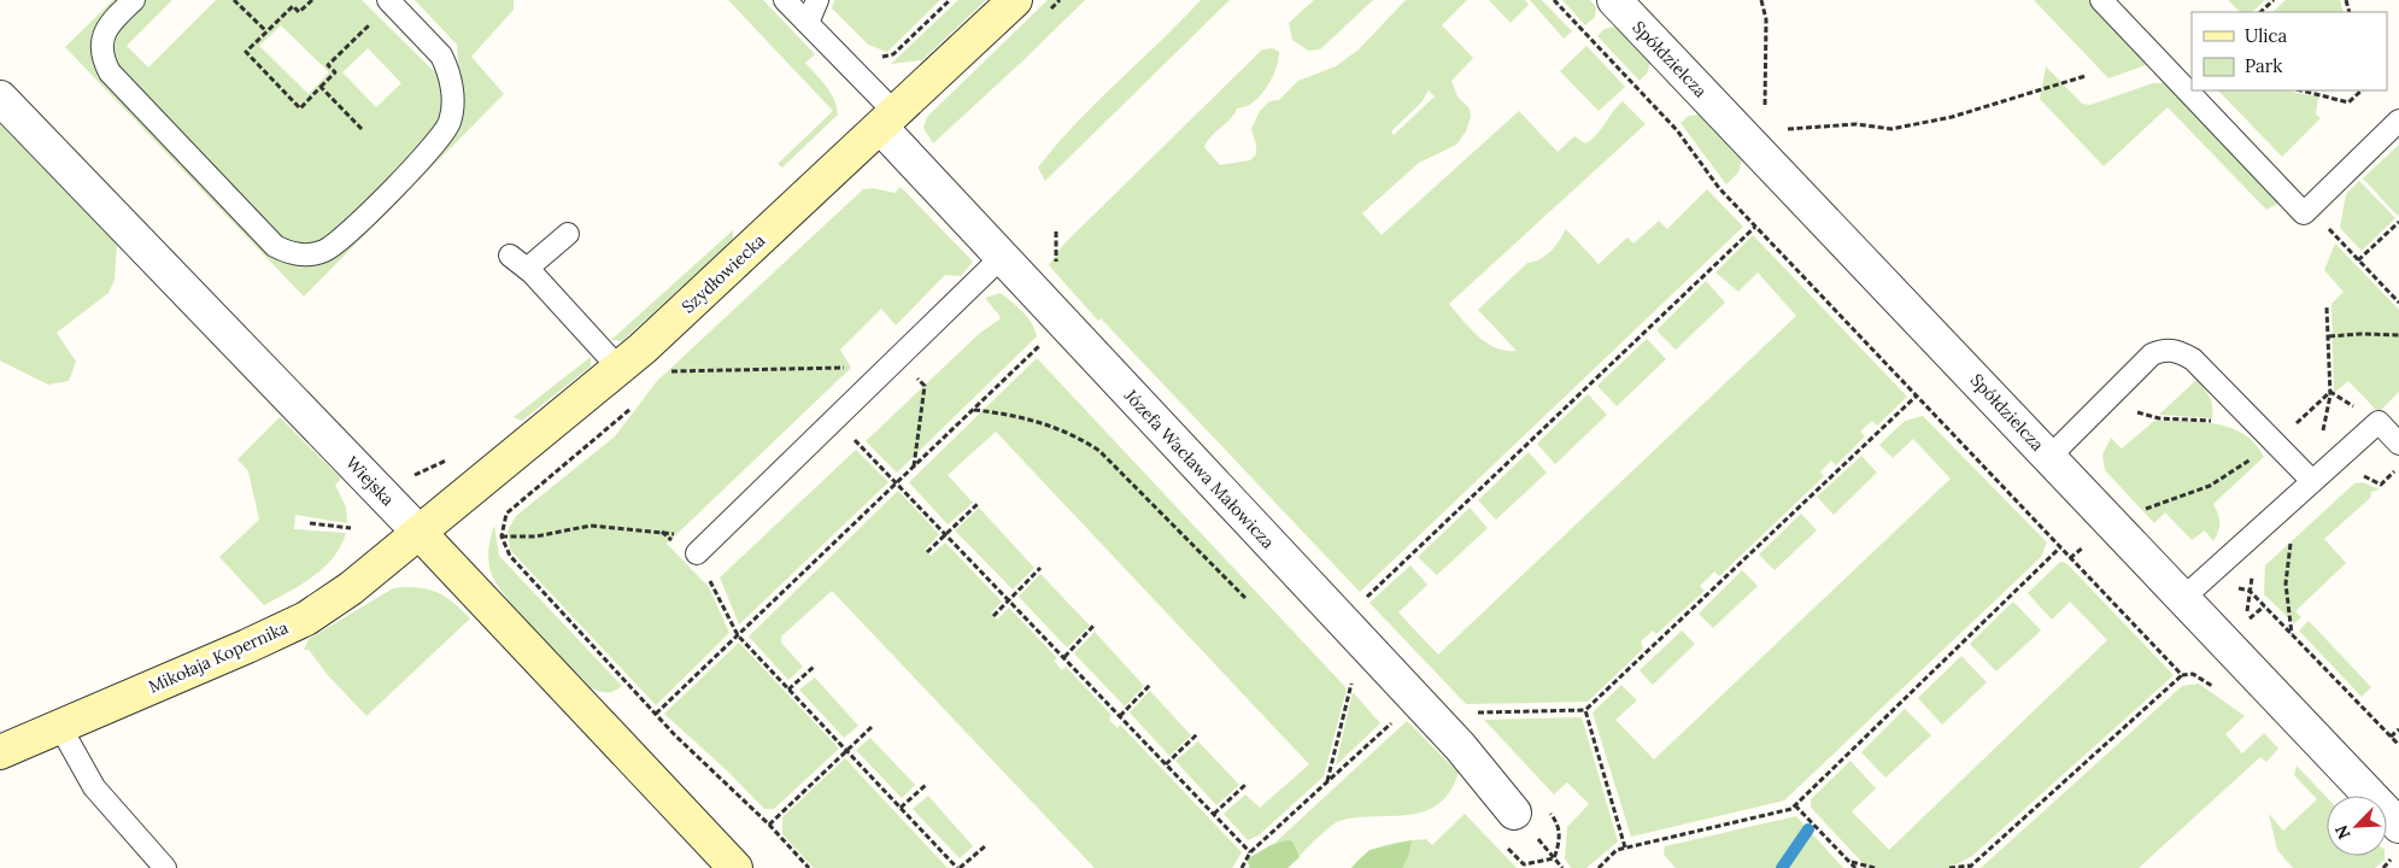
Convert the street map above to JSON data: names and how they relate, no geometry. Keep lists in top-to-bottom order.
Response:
{
  "streets": {
    "street": [
      "Spółdzielcza",
      "Szydłowiecka",
      "Józefa Wacława Małowicza",
      "Wiejska",
      "Mikołaja Kopernika"
    ]
  },
  "crossings": [
    ["Szydłowiecka", "Józefa Wacława Małowicza"],
    ["Szydłowiecka", "Wiejska"],
    ["Szydłowiecka", "Mikołaja Kopernika"],
    ["Wiejska", "Mikołaja Kopernika"]
  ],
  "legend": ["Ulica", "Park"],
  "north": "bottom left"
}
